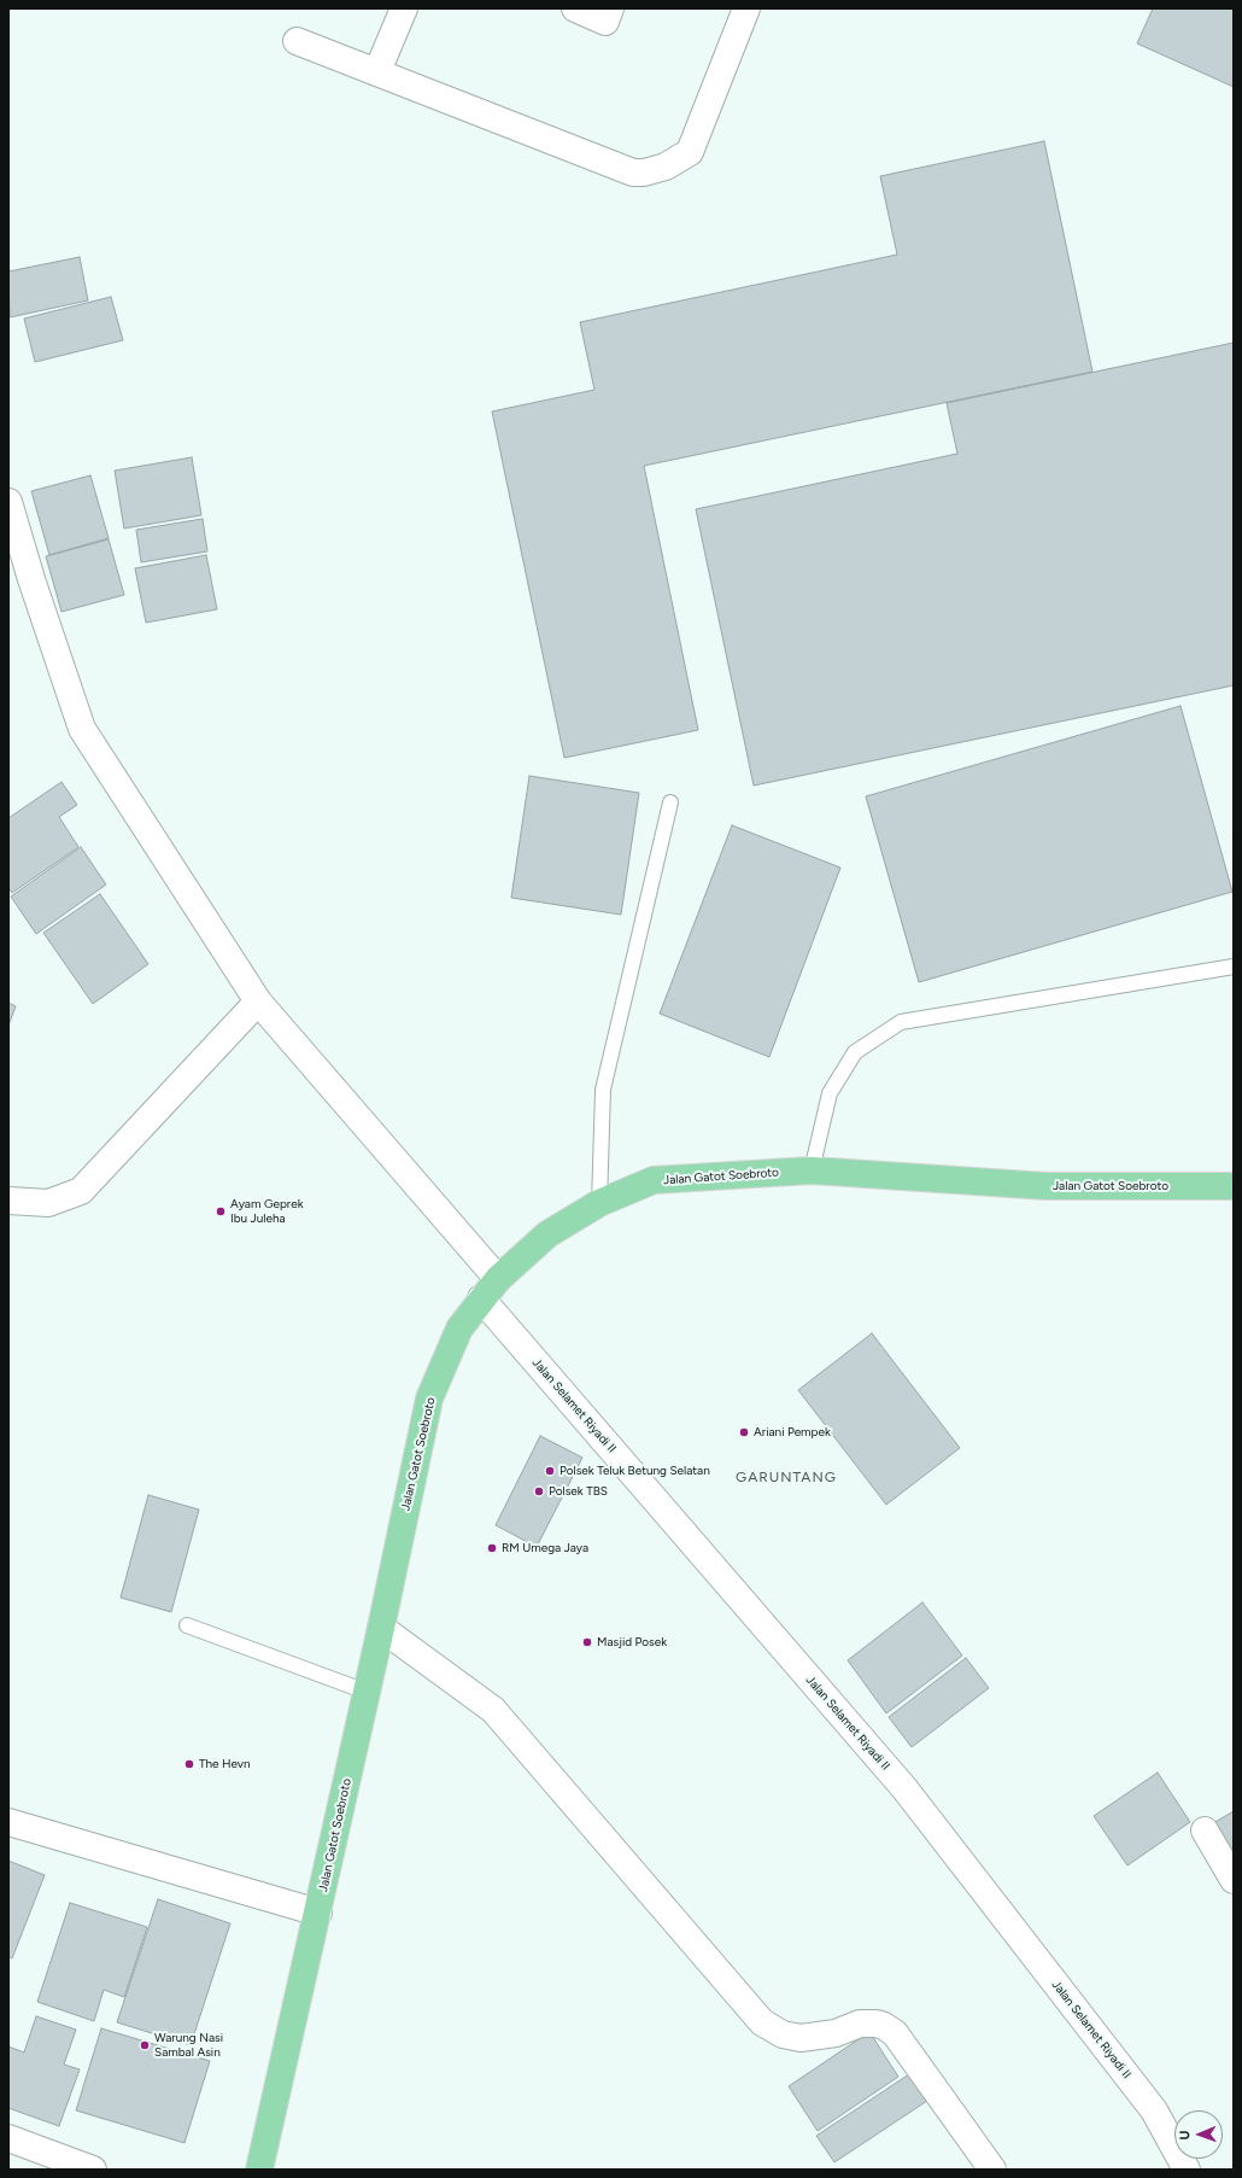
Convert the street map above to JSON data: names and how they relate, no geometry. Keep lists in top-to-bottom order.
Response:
{
  "streets": {
    "main road": ["Jalan Gatot Soebroto"],
    "street": ["Jalan Selamet Riyadi II"]
  },
  "crossings": [
    ["Jalan Gatot Soebroto", "Jalan Selamet Riyadi II"]
  ],
  "districts": ["GARUNTANG"],
  "places": [
    "Ayam Geprek Ibu Juleha",
    "Ariani Pempek",
    "Polsek Teluk Betung Selatan",
    "Polsek TBS",
    "RM Umega Jaya",
    "Masjid Posek",
    "The Hevn",
    "Warung Nasi Sambal Asin"
  ],
  "north": "left"
}
